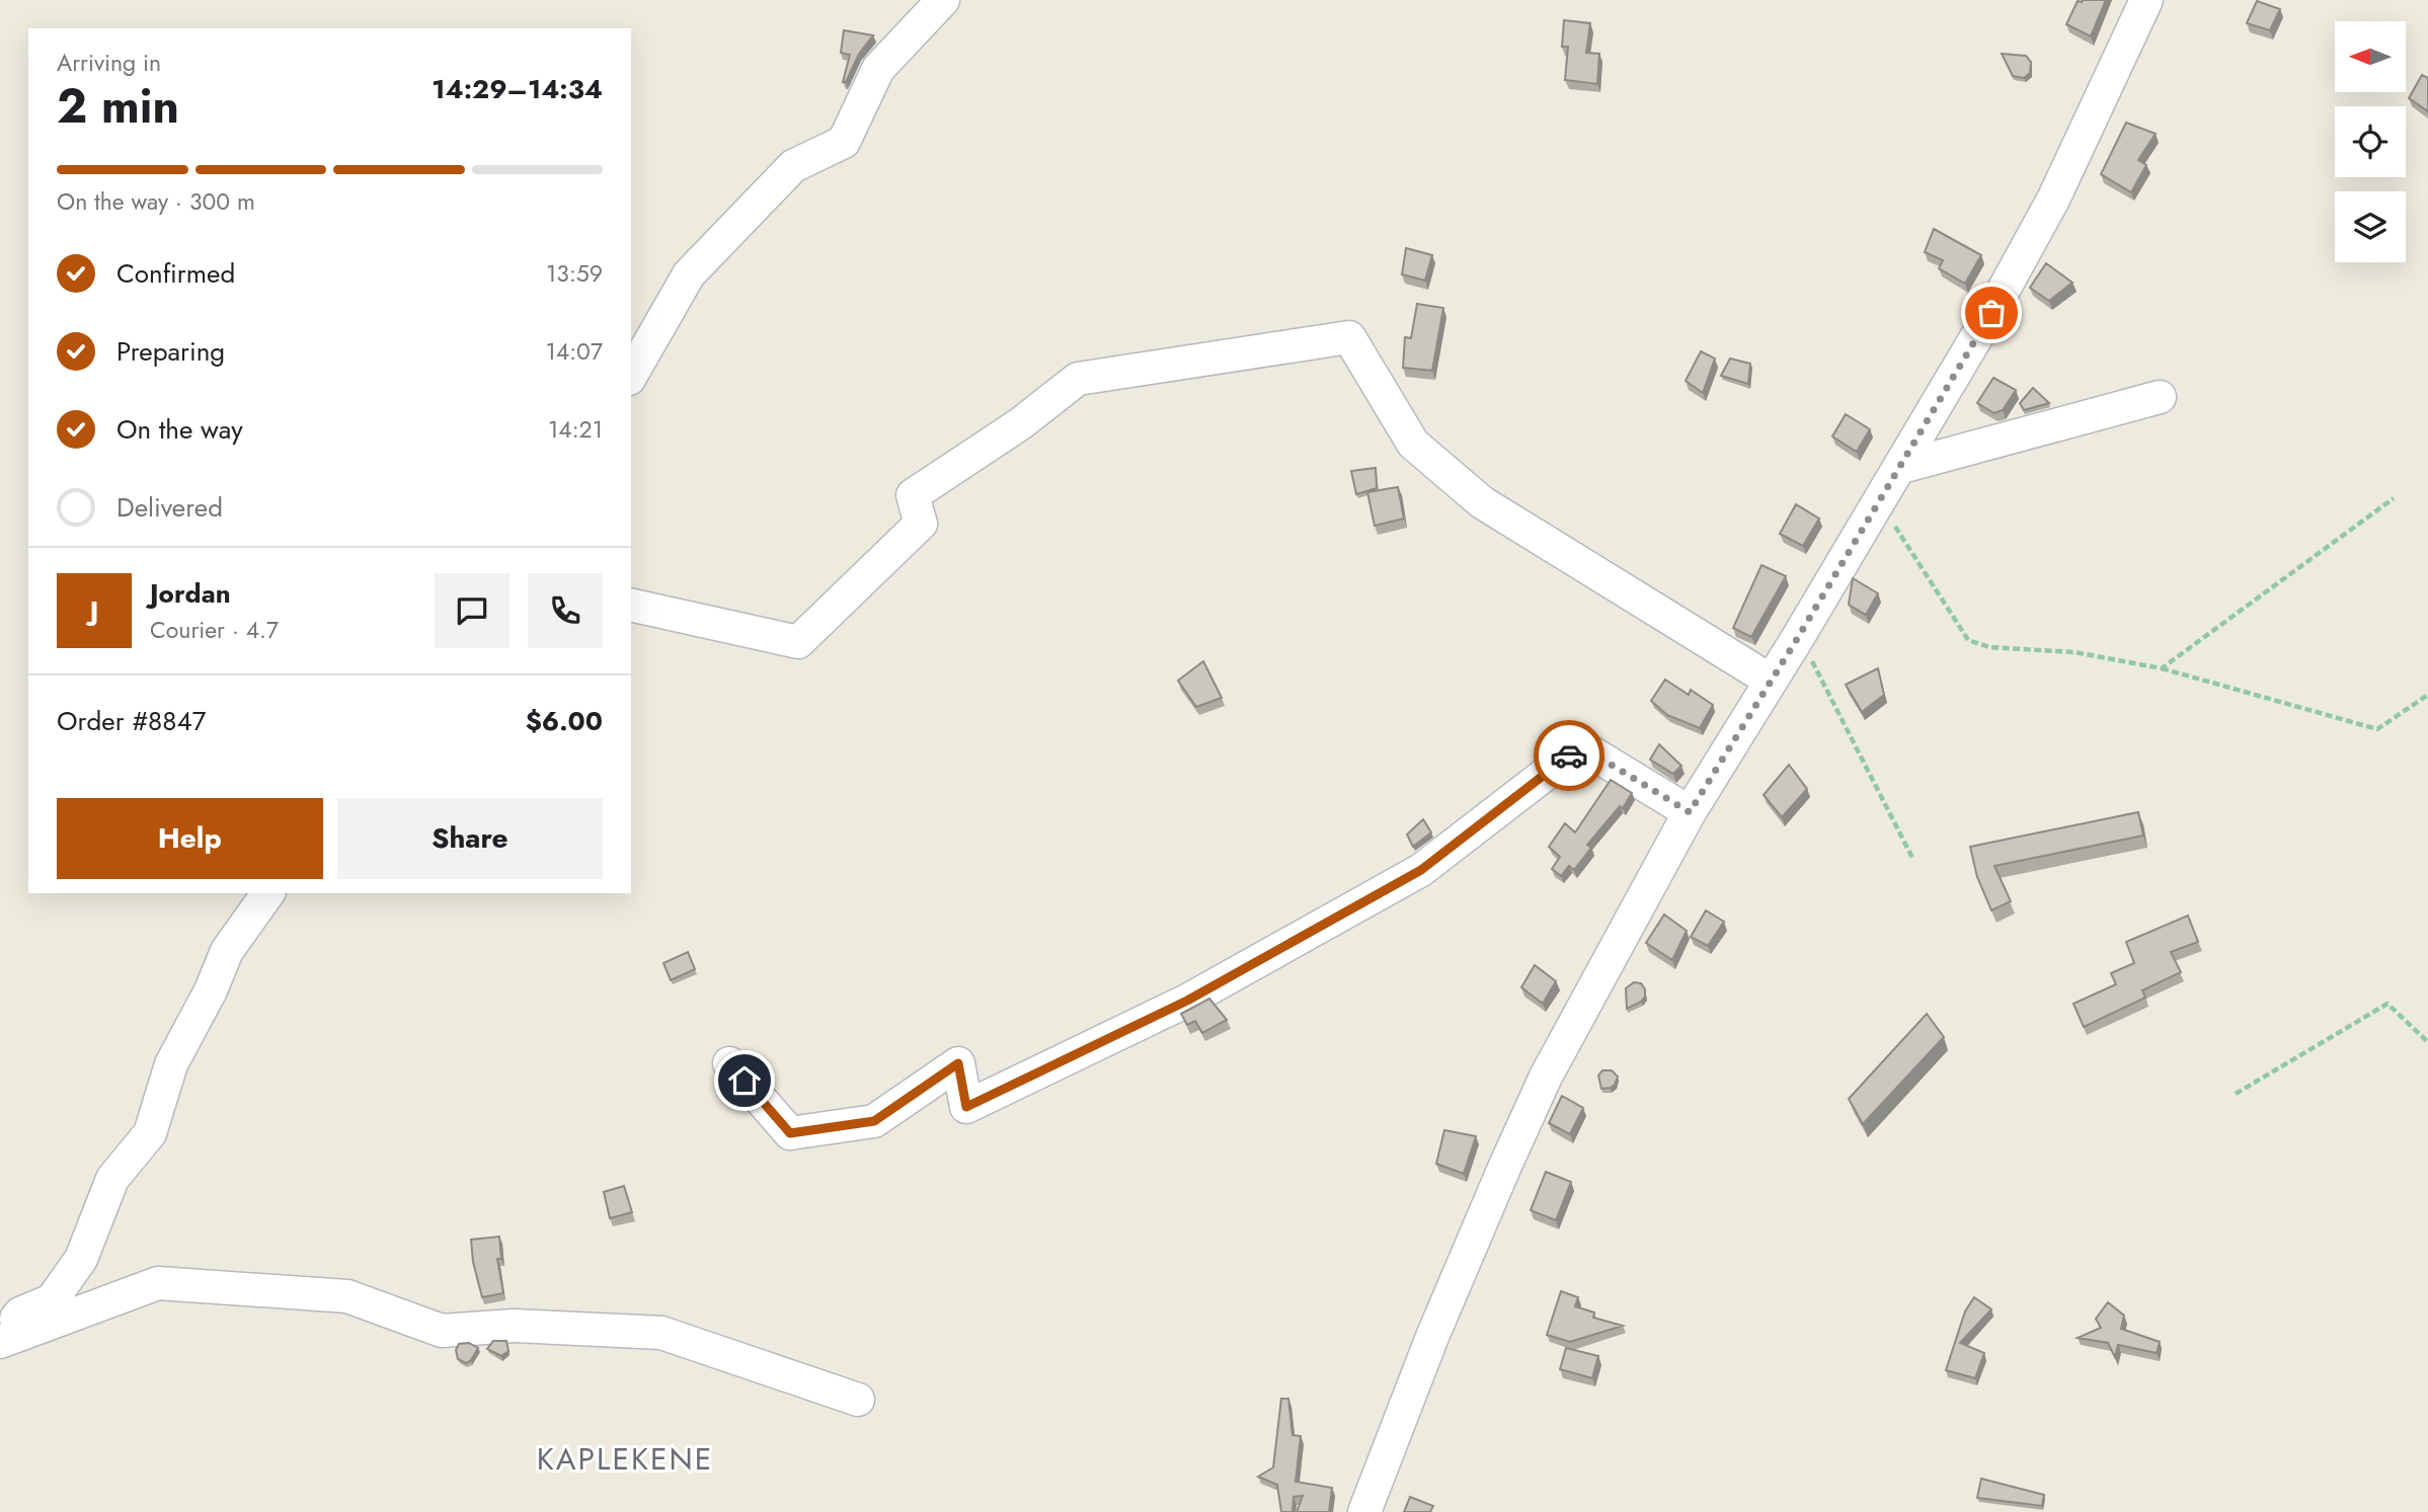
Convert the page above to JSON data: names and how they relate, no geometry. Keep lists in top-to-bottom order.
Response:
{
  "districts": ["KAPLEKENE"],
  "north": "left",
  "page": {
    "heading": ["2 min", "Arriving in", "14:29–14:34"],
    "panel": [
      "Jordan",
      "Courier · 4.7",
      "Order #8847",
      "$6.00"
    ],
    "bar": "On the way · 300 m",
    "list": [
      ["Confirmed", "13:59"],
      ["Preparing", "14:07"],
      ["On the way", "14:21"],
      "Delivered"
    ],
    "round": "J",
    "buttons": ["Help", "Share"]
  }
}
